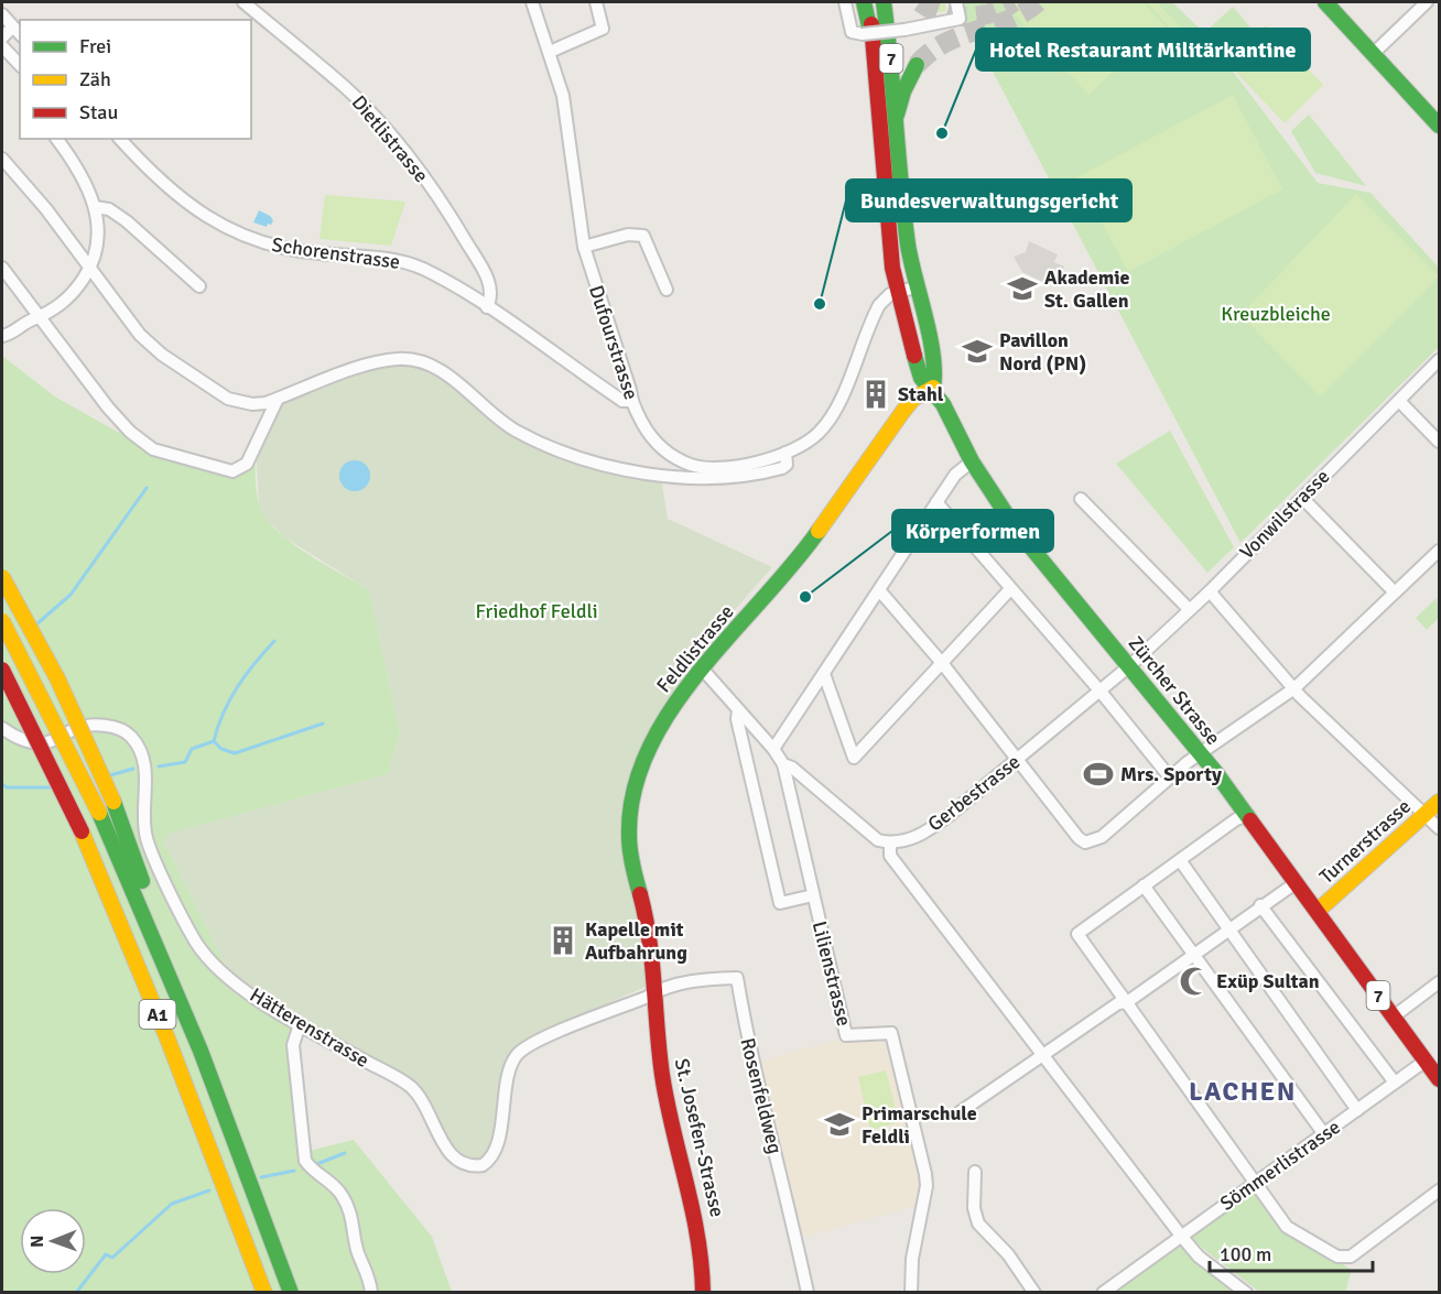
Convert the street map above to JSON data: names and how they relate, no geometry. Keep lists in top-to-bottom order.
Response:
{
  "streets": {
    "main road": [
      "7",
      "Feldlistrasse",
      "Zürcher Strasse",
      "Turnerstrasse",
      "A1",
      "St. Josefen-Strasse"
    ],
    "street": [
      "Dietlistrasse",
      "Schorenstrasse",
      "Dufourstrasse",
      "Vonwilstrasse",
      "Gerbestrasse",
      "Lilienstrasse",
      "Hätterenstrasse",
      "Rosenfeldweg",
      "Sömmerlistrasse"
    ]
  },
  "crossings": [
    ["7", "Dufourstrasse"],
    ["7", "Feldlistrasse"],
    ["7", "Zürcher Strasse"],
    ["Dietlistrasse", "Schorenstrasse"],
    ["Schorenstrasse", "Dufourstrasse"],
    ["Vonwilstrasse", "Zürcher Strasse"],
    ["Vonwilstrasse", "Gerbestrasse"],
    ["Feldlistrasse", "Zürcher Strasse"],
    ["Feldlistrasse", "Hätterenstrasse"],
    ["Feldlistrasse", "Rosenfeldweg"],
    ["Feldlistrasse", "St. Josefen-Strasse"],
    ["Zürcher Strasse", "Gerbestrasse"],
    ["Zürcher Strasse", "Turnerstrasse"],
    ["Zürcher Strasse", "Sömmerlistrasse"],
    ["Hätterenstrasse", "Rosenfeldweg"],
    ["Hätterenstrasse", "St. Josefen-Strasse"],
    ["Rosenfeldweg", "St. Josefen-Strasse"]
  ],
  "districts": ["LACHEN"],
  "parks": ["Kreuzbleiche", "Friedhof Feldli"],
  "places": {
    "other": ["Hotel Restaurant Militärkantine", "Bundesverwaltungsgericht", "Körperformen"],
    "school or university": ["Akademie St. Gallen", "Pavillon Nord (PN)", "Primarschule Feldli"],
    "building": ["Stahl", "Kapelle mit Aufbahrung"],
    "sports": ["Mrs. Sporty"],
    "mosque": ["Exüp Sultan"]
  },
  "legend": ["Frei", "Zäh", "Stau"],
  "scale_bar": "100 m",
  "north": "left"
}
